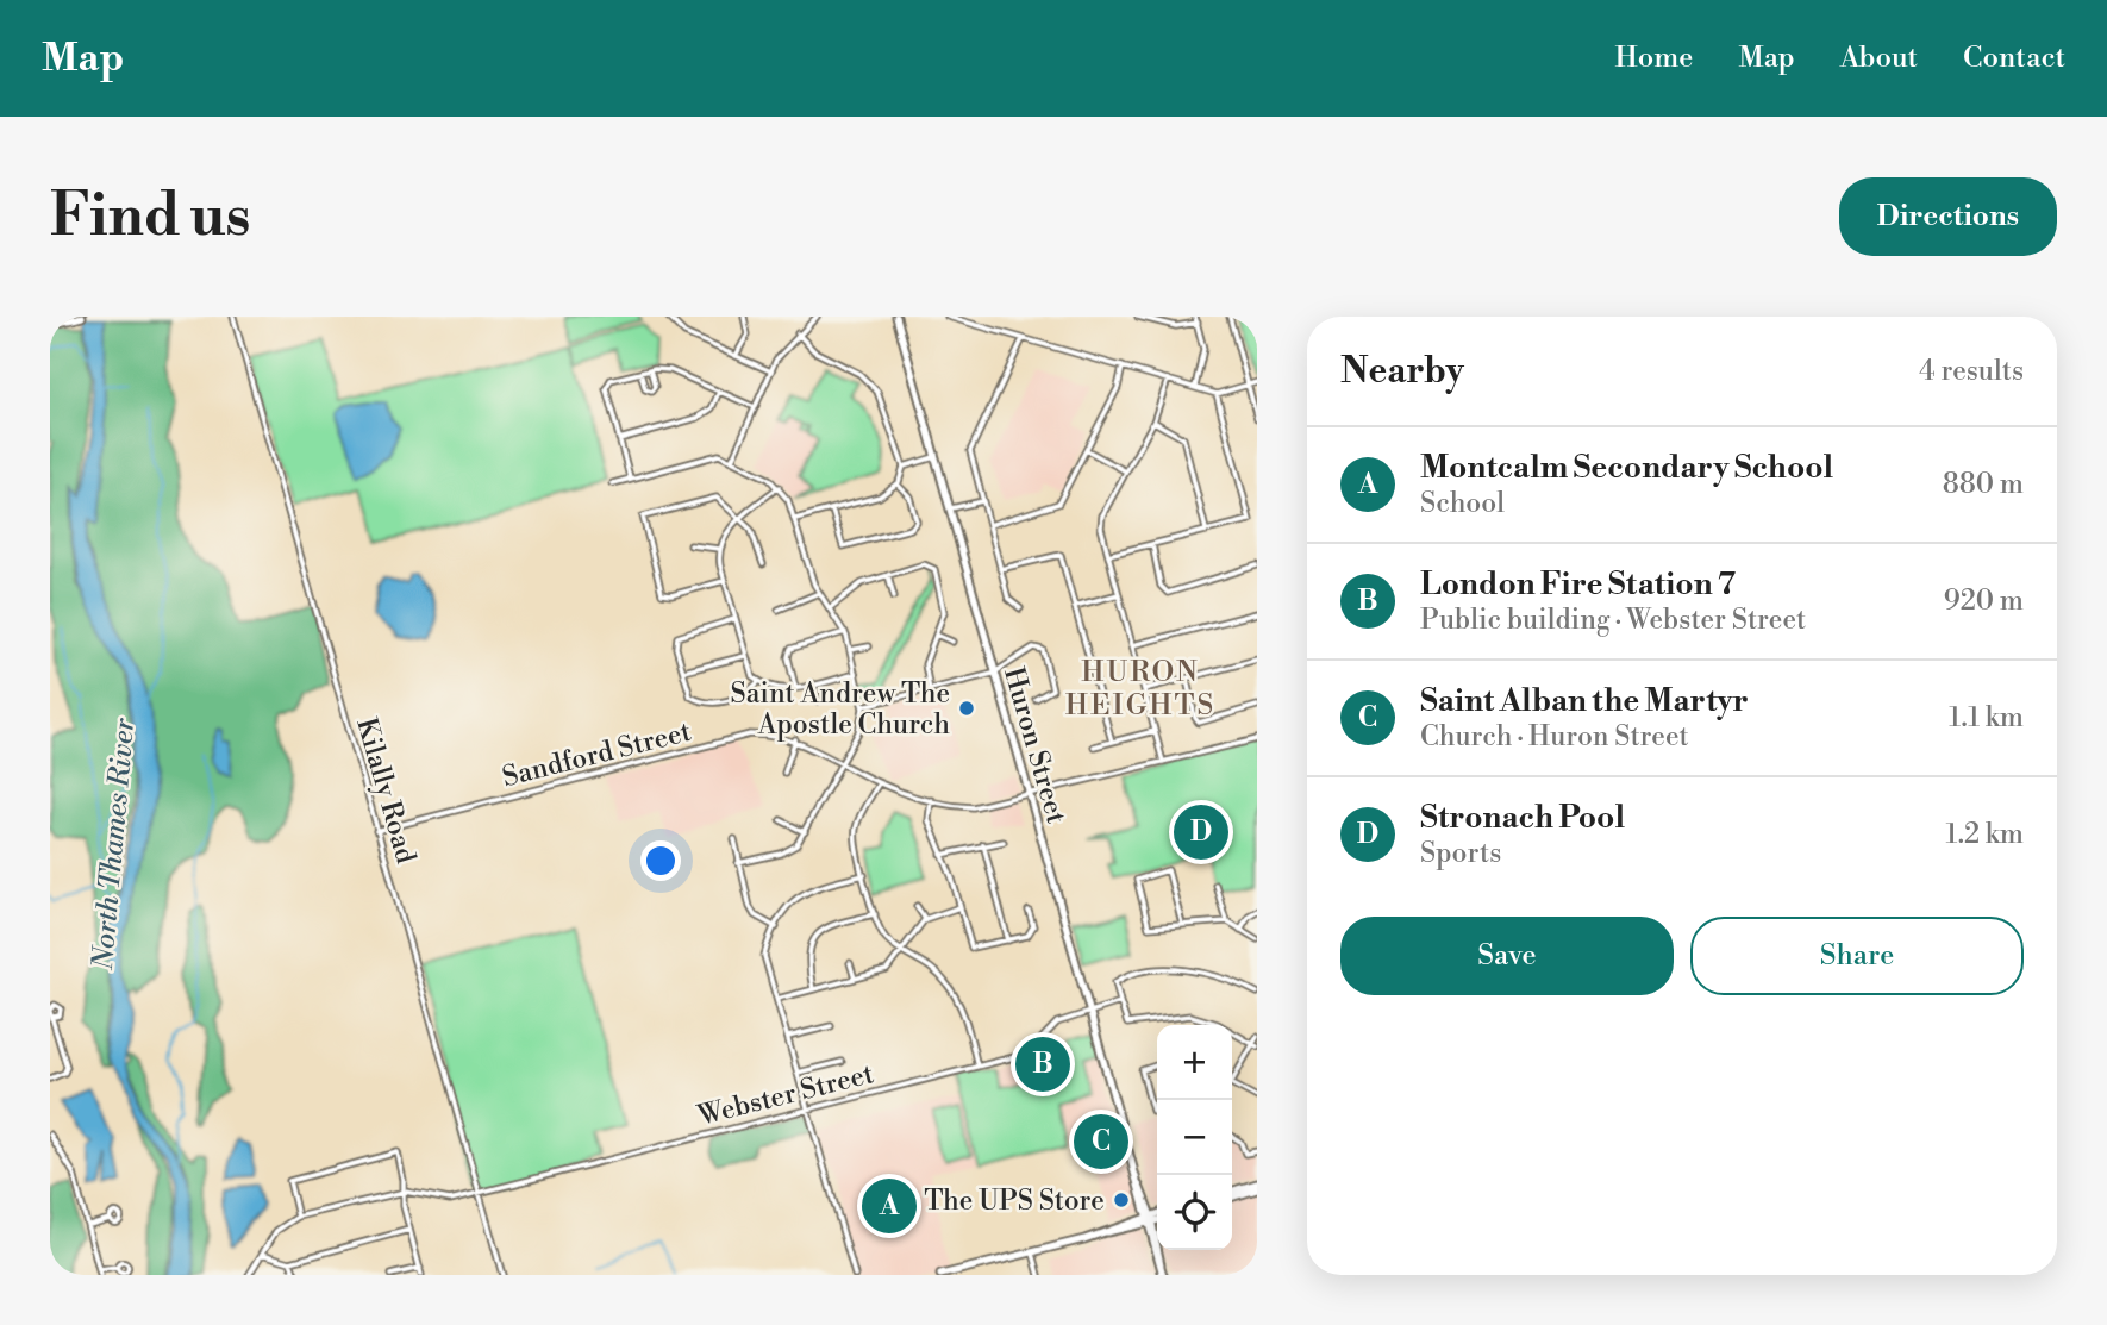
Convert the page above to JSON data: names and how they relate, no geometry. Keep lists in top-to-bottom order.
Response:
{
  "streets": {
    "main road": ["Huron Street"],
    "street": ["Sandford Street", "Kilally Road", "Webster Street"]
  },
  "crossings": [
    ["Huron Street", "Sandford Street"],
    ["Huron Street", "Webster Street"],
    ["Sandford Street", "Kilally Road"],
    ["Kilally Road", "Webster Street"]
  ],
  "districts": ["HURON HEIGHTS"],
  "water": ["North Thames River"],
  "places": ["Saint Andrew The Apostle Church", "The UPS Store"],
  "page": {
    "header": "Map",
    "nav": [
      "Home",
      "Map",
      "About",
      "Contact"
    ],
    "buttons": [
      "Directions",
      ["Save", "Share"]
    ],
    "title": "Find us",
    "heading": ["Nearby", "4 results"],
    "list": [
      {
        "mark": "A",
        "name": "Montcalm Secondary School",
        "note": "School",
        "value": "880 m"
      },
      {
        "mark": "B",
        "name": "London Fire Station 7",
        "note": "Public building · Webster Street",
        "value": "920 m"
      },
      {
        "mark": "C",
        "name": "Saint Alban the Martyr",
        "note": "Church · Huron Street",
        "value": "1.1 km"
      },
      {
        "mark": "D",
        "name": "Stronach Pool",
        "note": "Sports",
        "value": "1.2 km"
      }
    ],
    "pins": [
      "D",
      "B",
      "C",
      "A"
    ],
    "map_buttons": ["+", "−"]
  }
}
